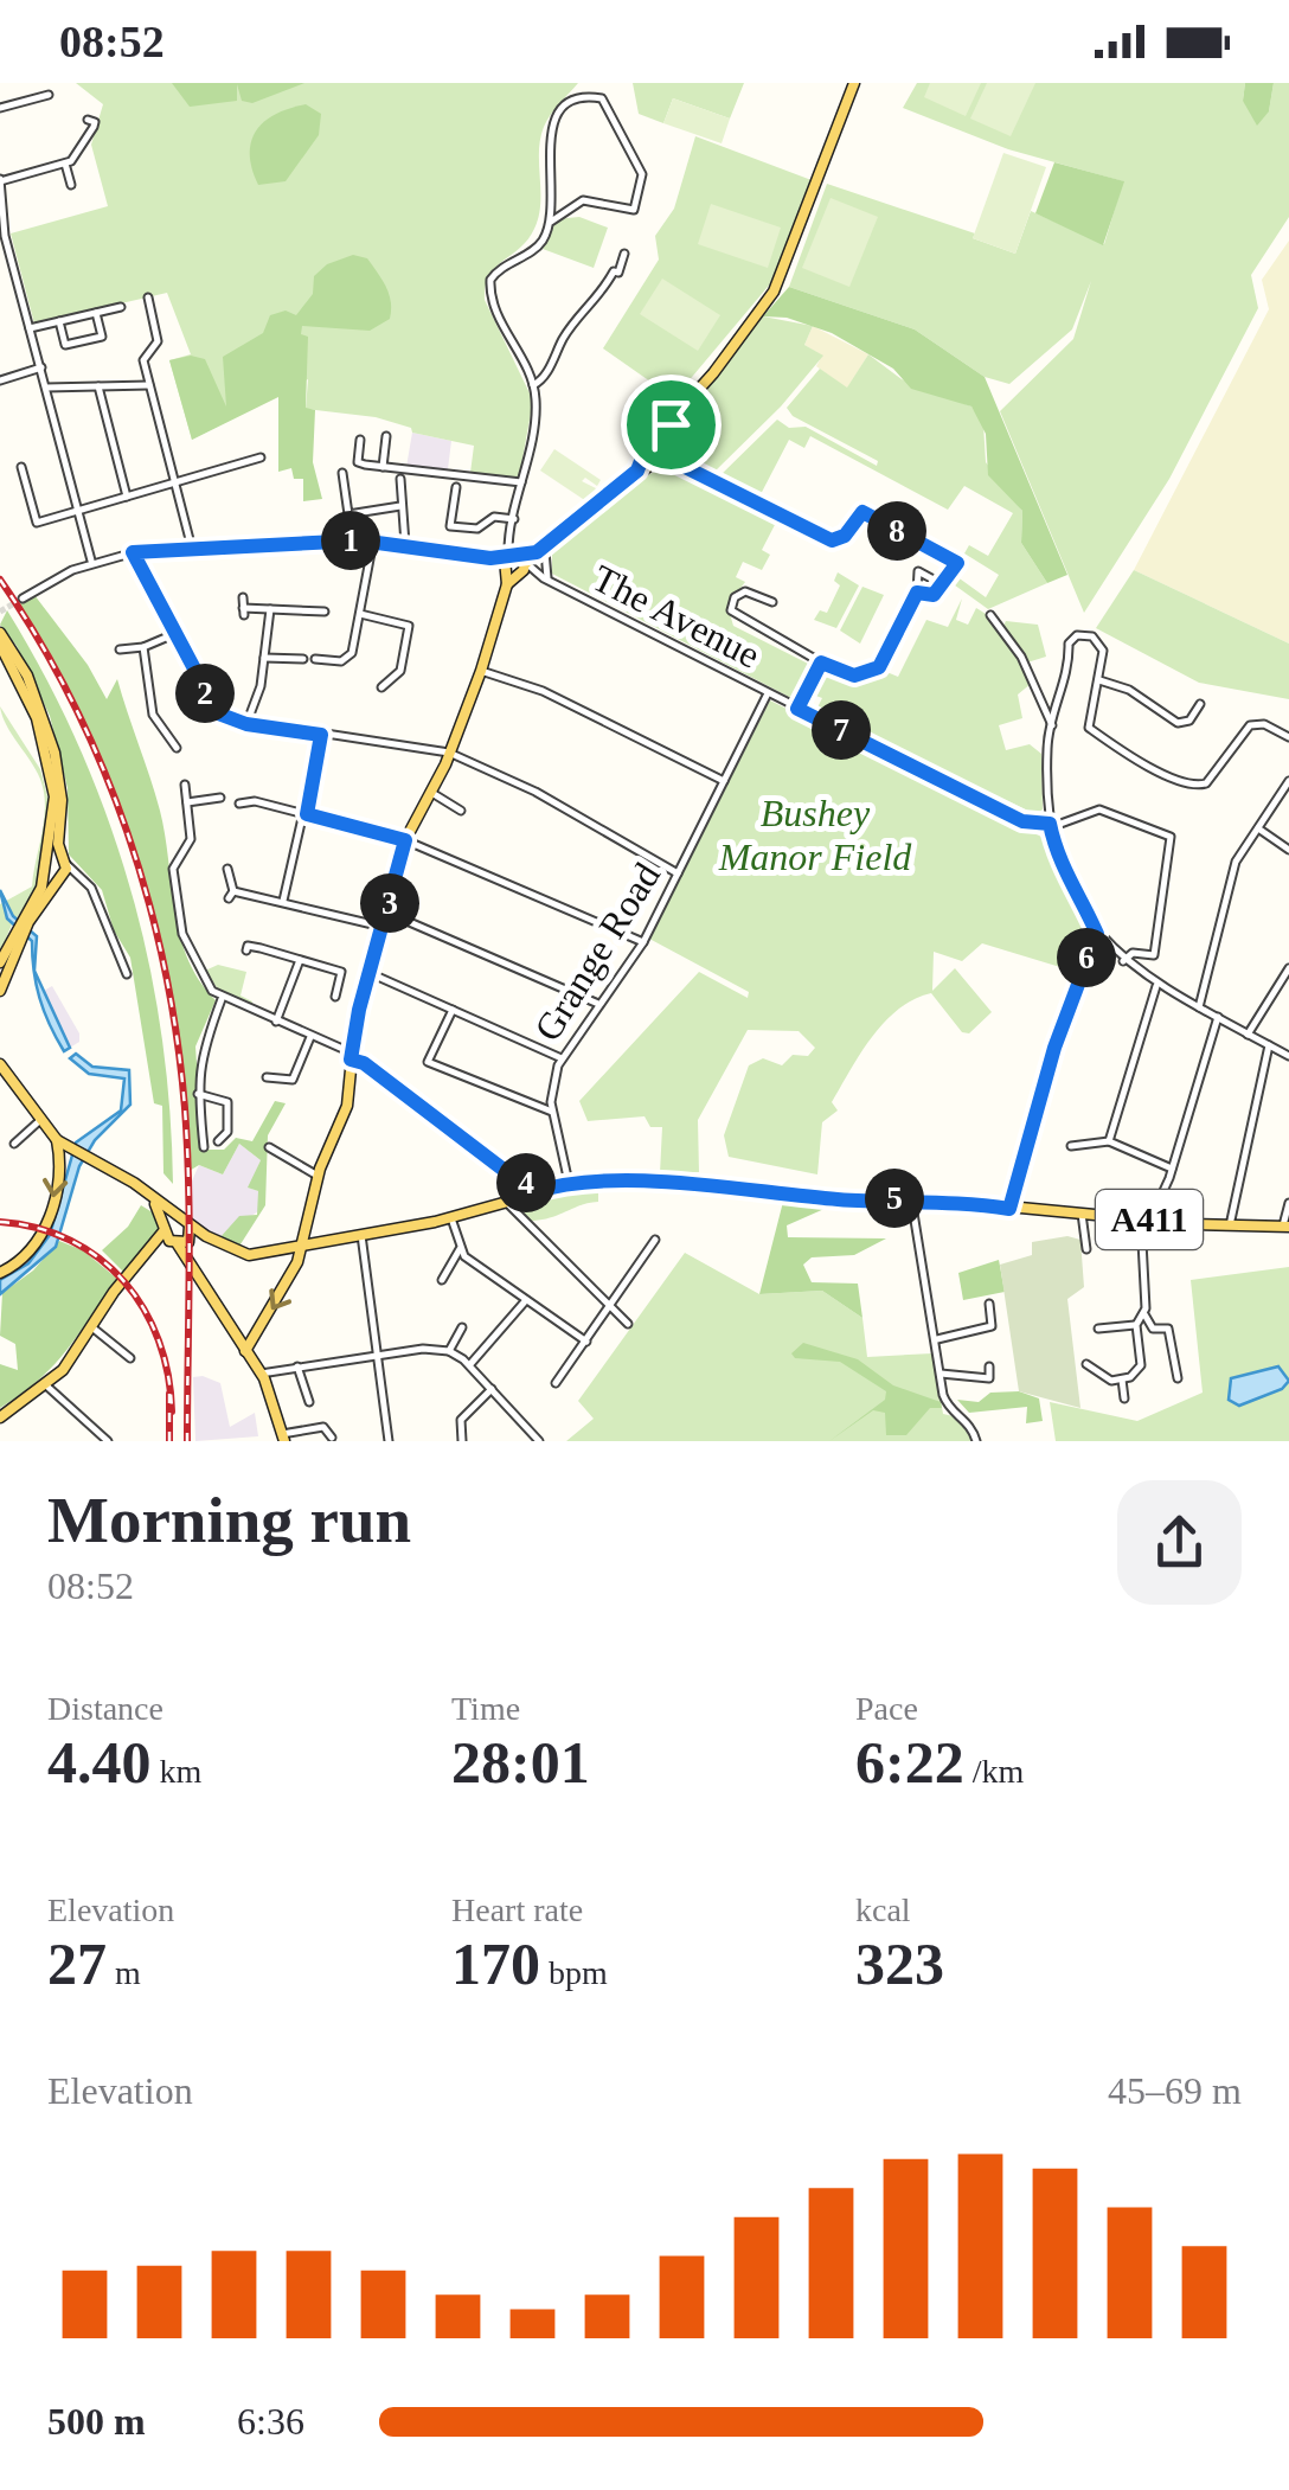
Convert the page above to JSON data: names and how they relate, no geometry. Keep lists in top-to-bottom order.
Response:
{
  "streets": {
    "main road": ["A411"],
    "street": ["The Avenue", "Grange Road"]
  },
  "crossings": [
    ["The Avenue", "Grange Road"],
    ["Grange Road", "A411"]
  ],
  "parks": ["Bushey Manor Field"],
  "page": {
    "status": "08:52",
    "pins": [
      "8",
      "1",
      "2",
      "7",
      "3",
      "6",
      "4",
      "5"
    ],
    "heading": ["Morning run", "08:52"],
    "stats": [
      ["Distance", "4.40 km"],
      ["Time", "28:01"],
      ["Pace", "6:22 /km"],
      ["Elevation", "27 m"],
      ["Heart rate", "170 bpm"],
      ["kcal", "323"]
    ],
    "chart": ["Elevation", "45–69 m"],
    "list": [
      {
        "name": "500 m",
        "note": "6:36"
      }
    ]
  }
}
